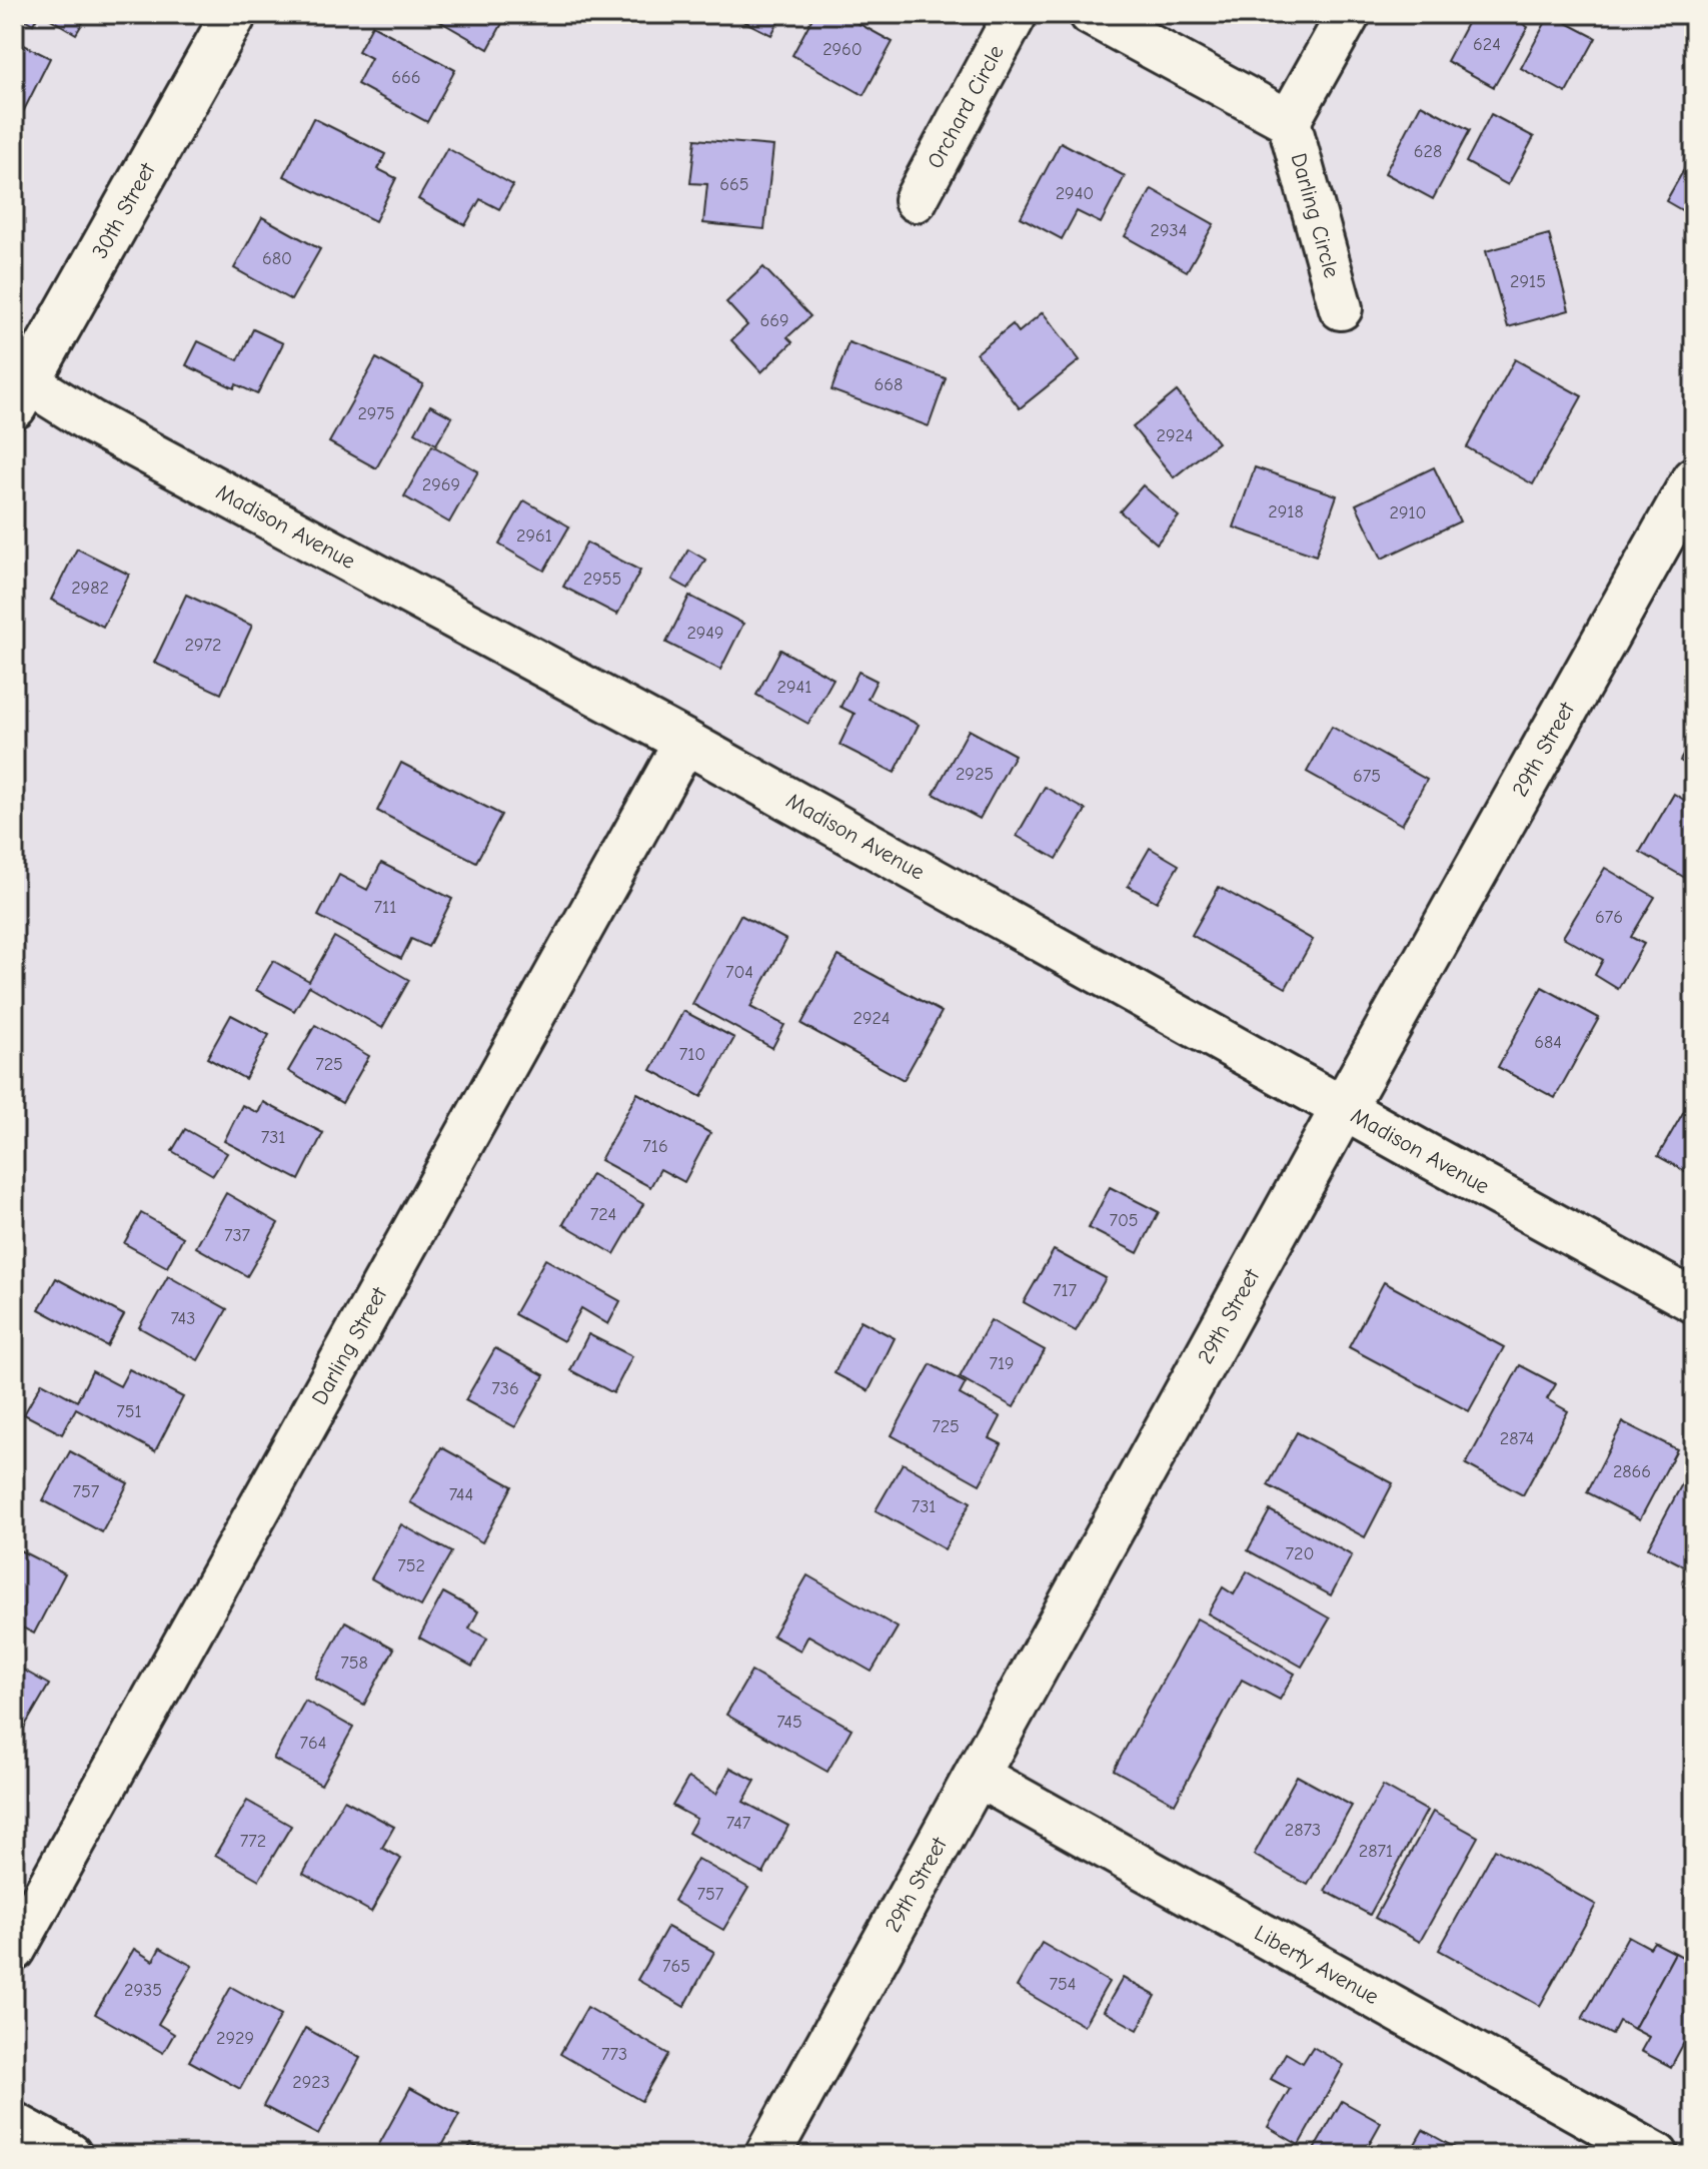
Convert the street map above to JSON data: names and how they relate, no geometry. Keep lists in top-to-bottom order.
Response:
{
  "streets": {
    "street": [
      "Orchard Circle",
      "30th Street",
      "Darling Circle",
      "Madison Avenue",
      "29th Street",
      "Darling Street",
      "Liberty Avenue"
    ]
  },
  "crossings": [
    ["30th Street", "Madison Avenue"],
    ["Madison Avenue", "29th Street"],
    ["Madison Avenue", "Darling Street"],
    ["29th Street", "Liberty Avenue"]
  ],
  "house_numbers": [
    "624",
    "2960",
    "666",
    "628",
    "665",
    "2940",
    "2934",
    "680",
    "2915",
    "669",
    "668",
    "2975",
    "2924",
    "2969",
    "2918",
    "2910",
    "2961",
    "2955",
    "2982",
    "2949",
    "2972",
    "2941",
    "2925",
    "675",
    "711",
    "676",
    "704",
    "2924",
    "684",
    "710",
    "725",
    "731",
    "716",
    "724",
    "705",
    "737",
    "717",
    "743",
    "719",
    "736",
    "751",
    "725",
    "2874",
    "2866",
    "757",
    "744",
    "731",
    "720",
    "752",
    "758",
    "745",
    "764",
    "747",
    "2873",
    "772",
    "2871",
    "757",
    "765",
    "754",
    "2935",
    "2929",
    "773",
    "2923"
  ]
}
